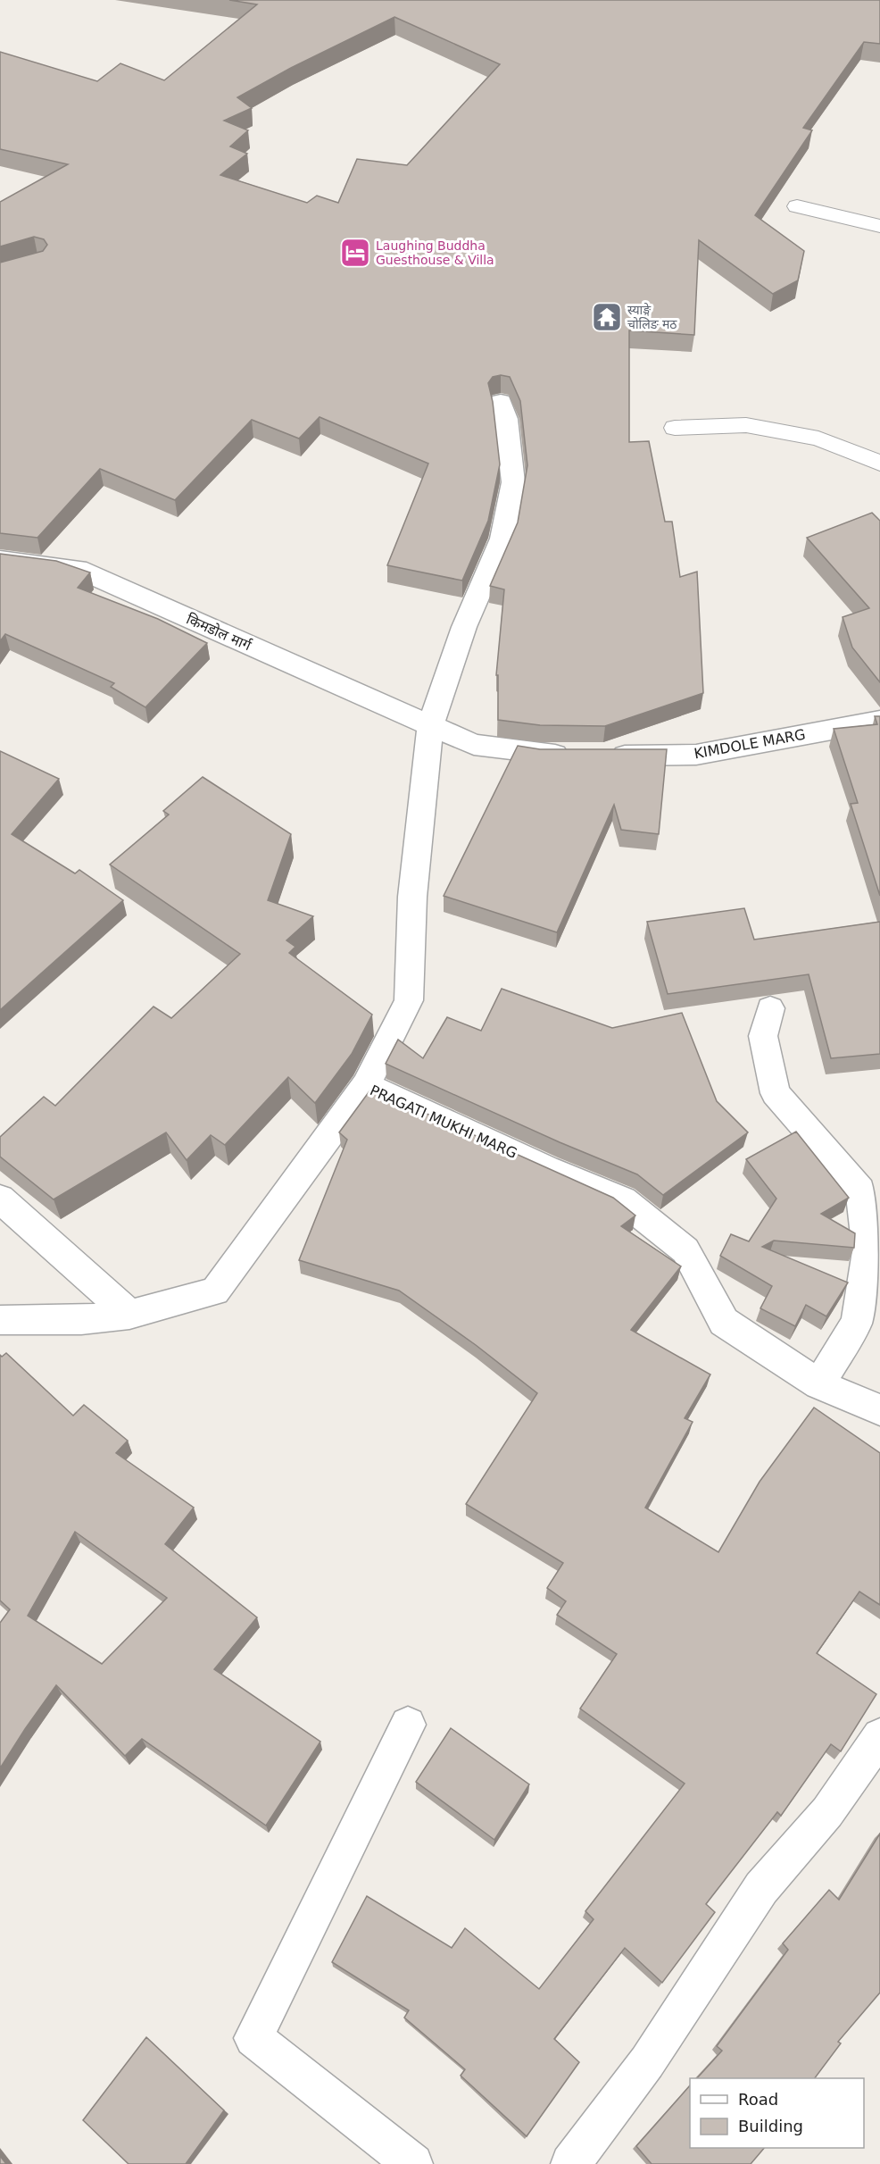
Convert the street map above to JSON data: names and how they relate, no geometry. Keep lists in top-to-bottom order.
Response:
{
  "streets": {
    "street": ["किमडोल मार्ग", "KIMDOLE MARG", "PRAGATI MUKHI MARG"]
  },
  "crossings": [
    ["किमडोल मार्ग", "KIMDOLE MARG"]
  ],
  "places": {
    "hotel": ["Laughing Buddha Guesthouse & Villa"],
    "temple": ["स्याङ्गे चोलिङ मठ"]
  },
  "legend": ["Road", "Building"]
}
